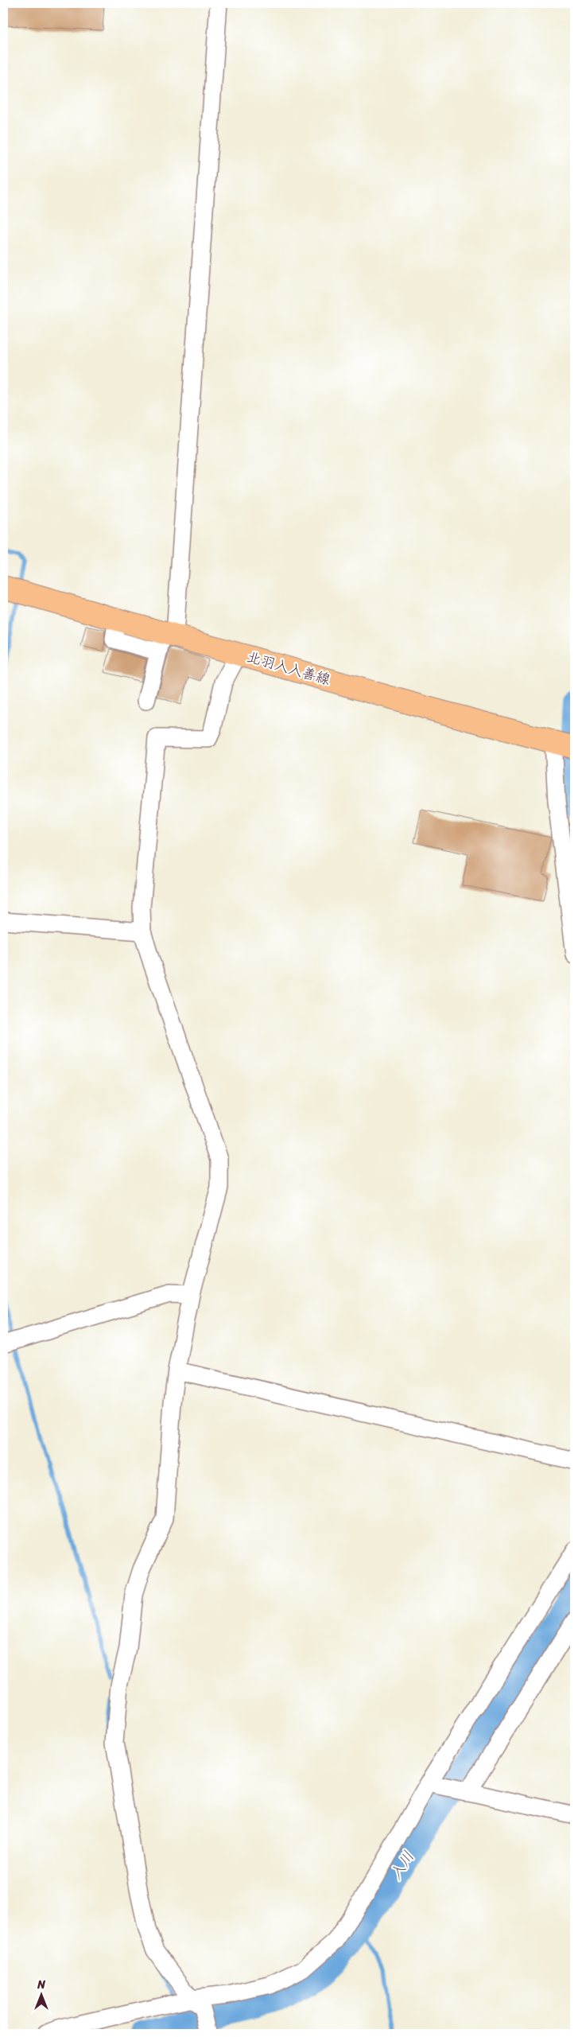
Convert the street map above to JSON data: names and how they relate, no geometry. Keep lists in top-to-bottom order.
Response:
{
  "streets": {
    "main road": ["北羽入入善線"]
  },
  "water": ["入川"],
  "north": "top"
}
